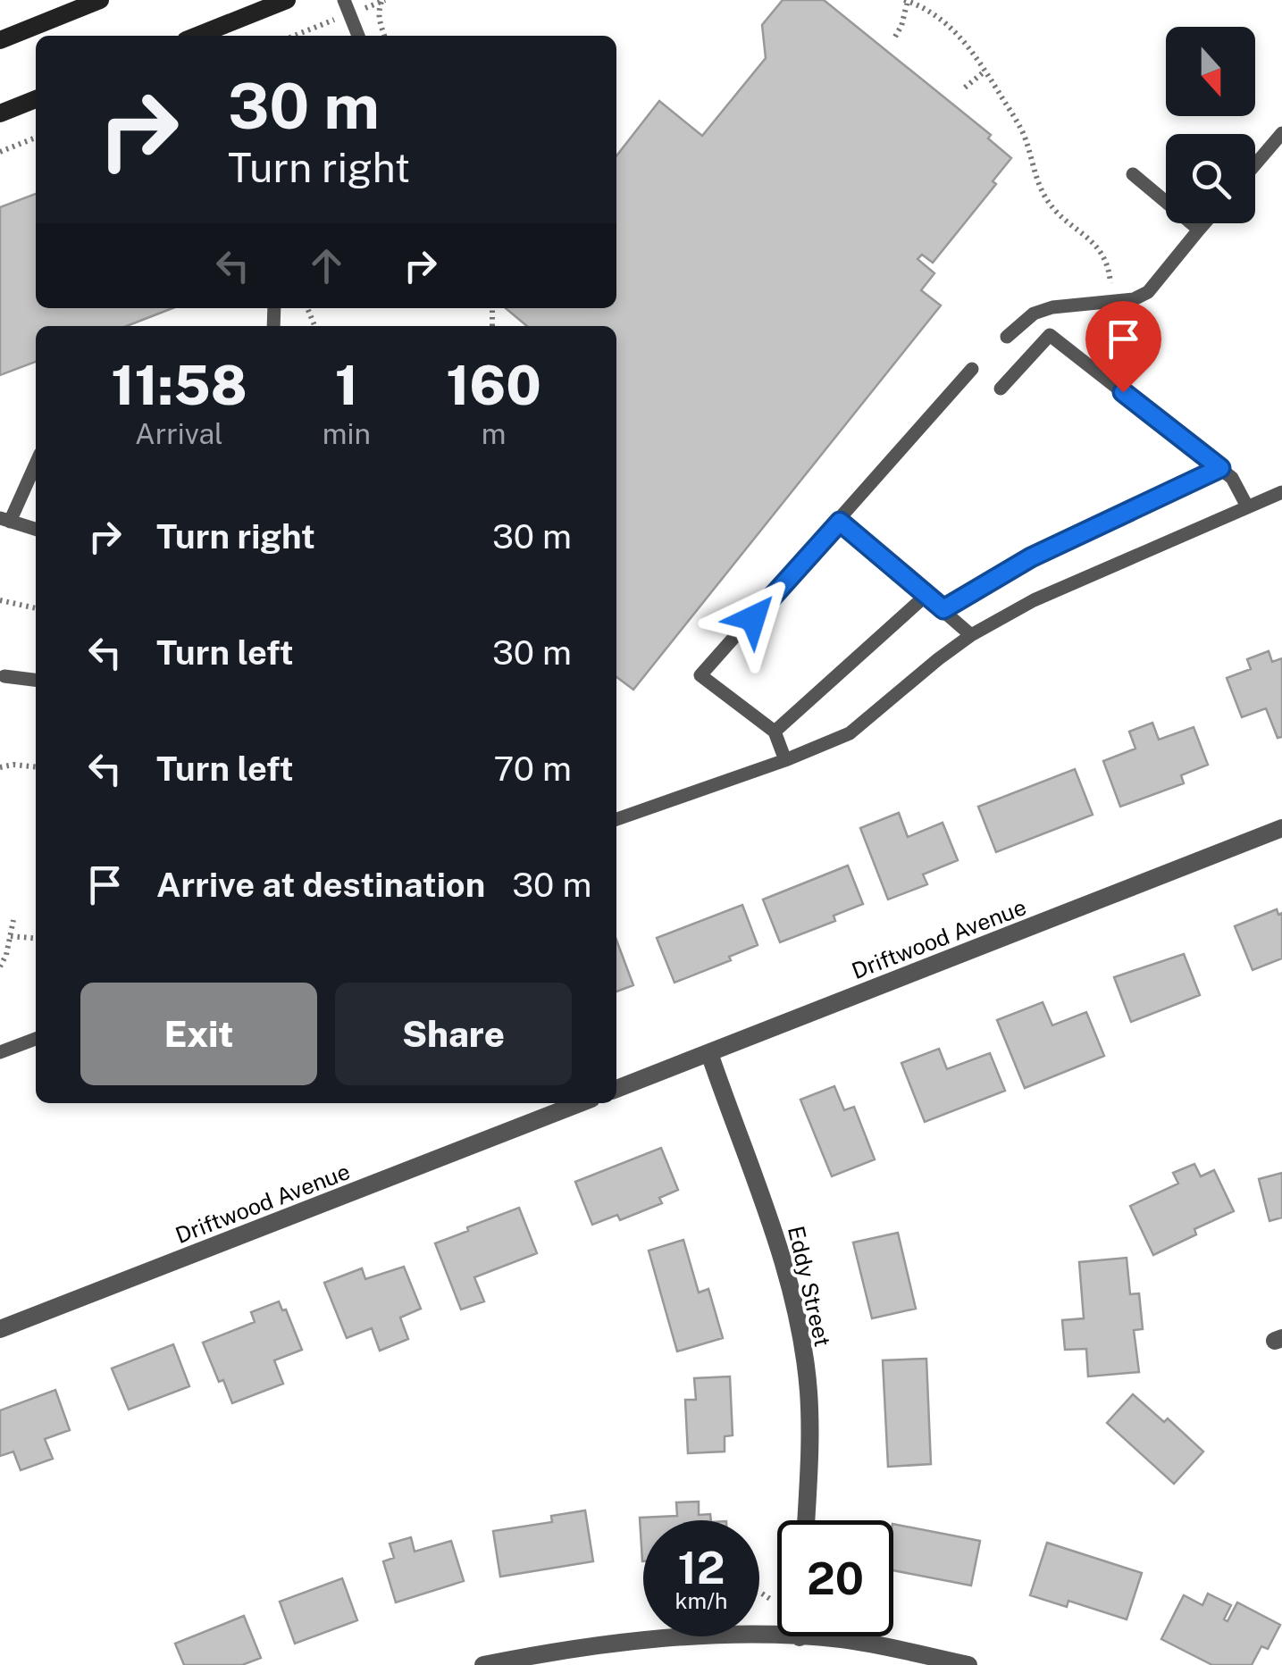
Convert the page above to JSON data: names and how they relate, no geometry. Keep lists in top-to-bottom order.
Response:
{
  "streets": {
    "street": ["Driftwood Avenue", "Eddy Street"]
  },
  "crossings": [
    ["Driftwood Avenue", "Eddy Street"]
  ],
  "north": "bottom",
  "page": {
    "turn": ["30 m", "Turn right"],
    "eta": [
      "11:58",
      "Arrival",
      "1",
      "min",
      "160",
      "m"
    ],
    "list": [
      {
        "name": "Turn right",
        "value": "30 m"
      },
      {
        "name": "Turn left",
        "value": "30 m"
      },
      {
        "name": "Turn left",
        "value": "70 m"
      },
      {
        "name": "Arrive at destination",
        "value": "30 m"
      }
    ],
    "buttons": ["Exit", "Share"],
    "speed": "12 km/h",
    "limit": "20"
  }
}
